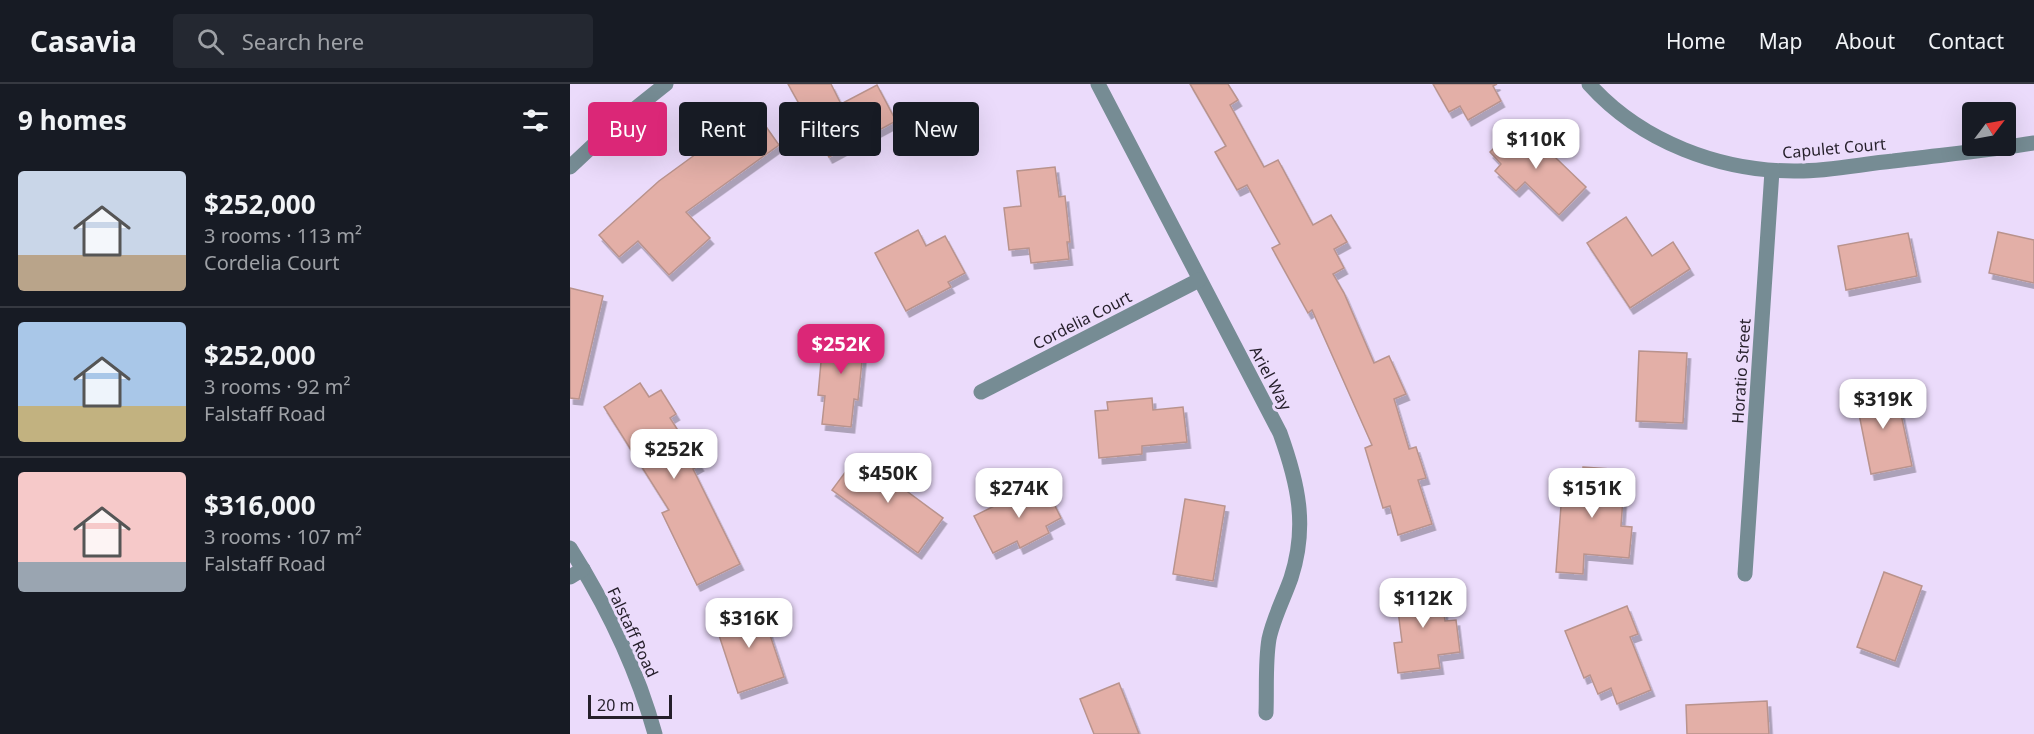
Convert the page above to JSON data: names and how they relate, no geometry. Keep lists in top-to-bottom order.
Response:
{
  "streets": {
    "street": [
      "Capulet Court",
      "Cordelia Court",
      "Horatio Street",
      "Ariel Way",
      "Falstaff Road"
    ]
  },
  "crossings": [
    ["Capulet Court", "Horatio Street"],
    ["Cordelia Court", "Ariel Way"]
  ],
  "scale_bar": "20 m",
  "north": "top right",
  "page": {
    "header": "Casavia",
    "search": "Search here",
    "nav": [
      "Home",
      "Map",
      "About",
      "Contact"
    ],
    "heading": "9 homes",
    "chip": [
      "Buy",
      "Rent",
      "Filters",
      "New"
    ],
    "price": [
      "$110K",
      "$252K",
      "$319K",
      "$252K",
      "$450K",
      "$274K",
      "$151K",
      "$112K",
      "$316K"
    ],
    "list": [
      {
        "name": "$252,000",
        "note": "3 rooms · 113 m² · Cordelia Court"
      },
      {
        "name": "$252,000",
        "note": "3 rooms · 92 m² · Falstaff Road"
      },
      {
        "name": "$316,000",
        "note": "3 rooms · 107 m² · Falstaff Road"
      }
    ],
    "scale": "20 m"
  }
}
